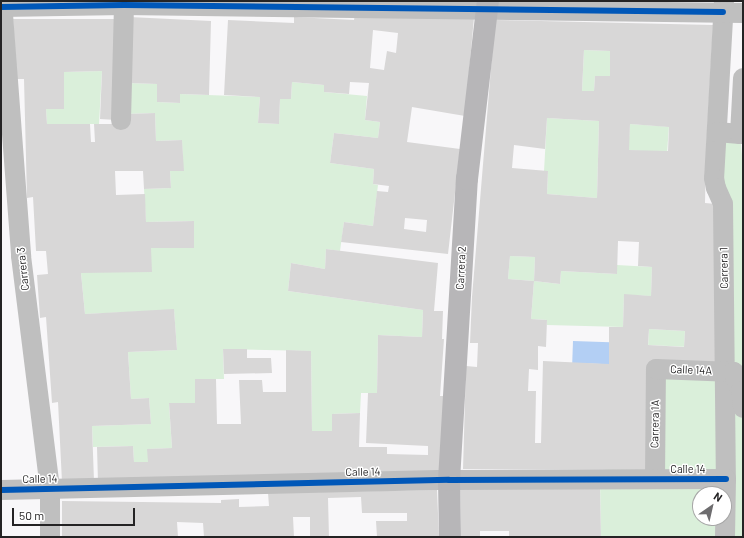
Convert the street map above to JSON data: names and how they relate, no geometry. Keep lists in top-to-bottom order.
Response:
{
  "streets": {
    "main road": ["Carrera 2"],
    "street": [
      "Carrera 1",
      "Carrera 3",
      "Calle 14A",
      "Carrera 1A",
      "Calle 14"
    ]
  },
  "crossings": [
    ["Carrera 2", "Calle 14"],
    ["Carrera 1", "Calle 14A"],
    ["Carrera 1", "Calle 14"],
    ["Carrera 3", "Calle 14"],
    ["Calle 14A", "Carrera 1A"],
    ["Carrera 1A", "Calle 14"]
  ],
  "scale_bar": "50 m",
  "north": "top right"
}
